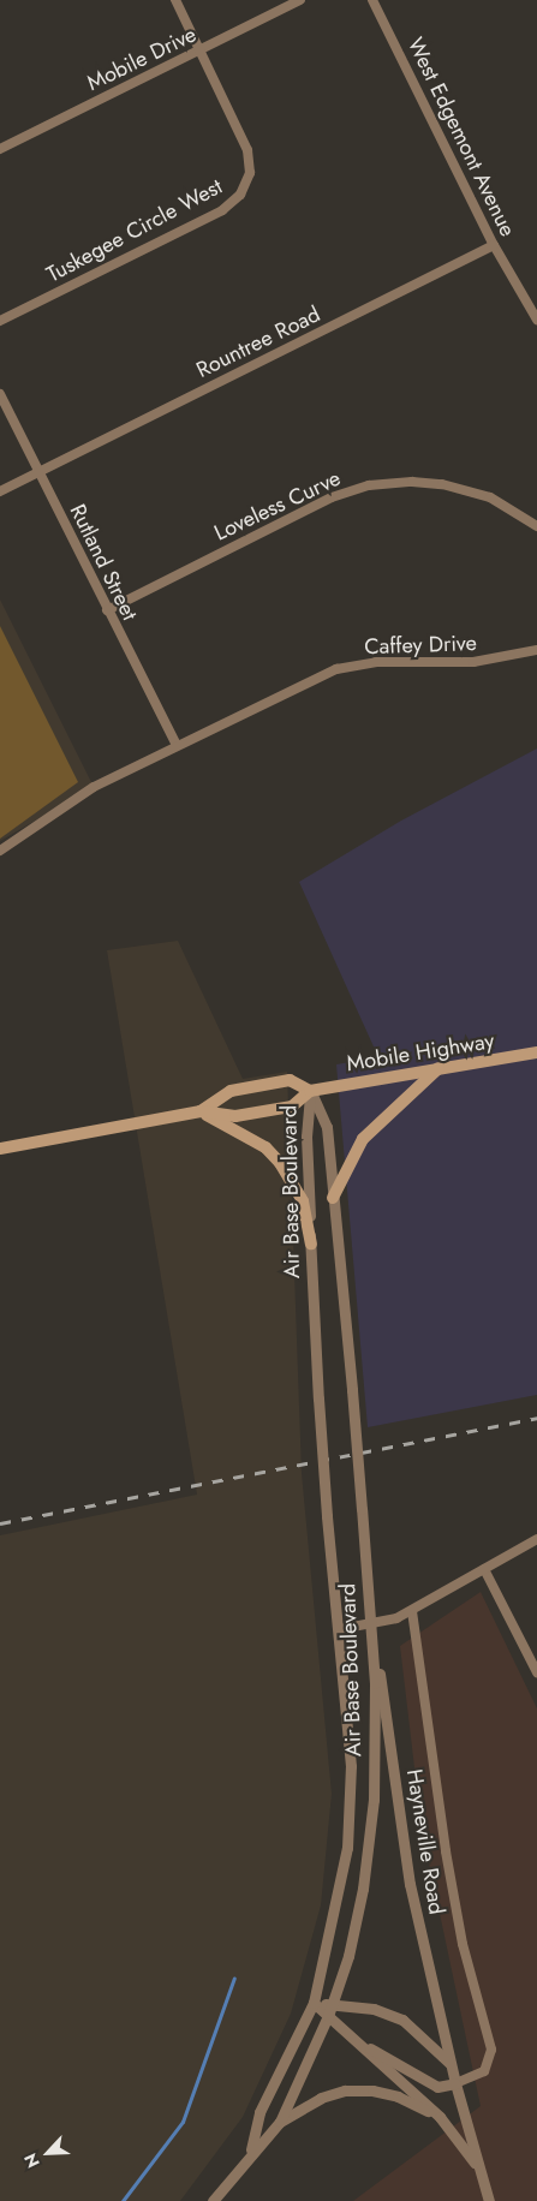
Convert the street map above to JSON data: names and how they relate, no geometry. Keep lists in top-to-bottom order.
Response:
{
  "streets": {
    "main road": ["Mobile Highway"],
    "street": [
      "Mobile Drive",
      "West Edgemont Avenue",
      "Tuskegee Circle West",
      "Rountree Road",
      "Loveless Curve",
      "Rutland Street",
      "Caffey Drive",
      "Air Base Boulevard",
      "Hayneville Road"
    ]
  },
  "crossings": [
    ["Mobile Drive", "Tuskegee Circle West"],
    ["West Edgemont Avenue", "Rountree Road"],
    ["Rountree Road", "Rutland Street"],
    ["Loveless Curve", "Rutland Street"],
    ["Rutland Street", "Caffey Drive"],
    ["Mobile Highway", "Air Base Boulevard"],
    ["Air Base Boulevard", "Hayneville Road"]
  ],
  "north": "bottom left"
}
